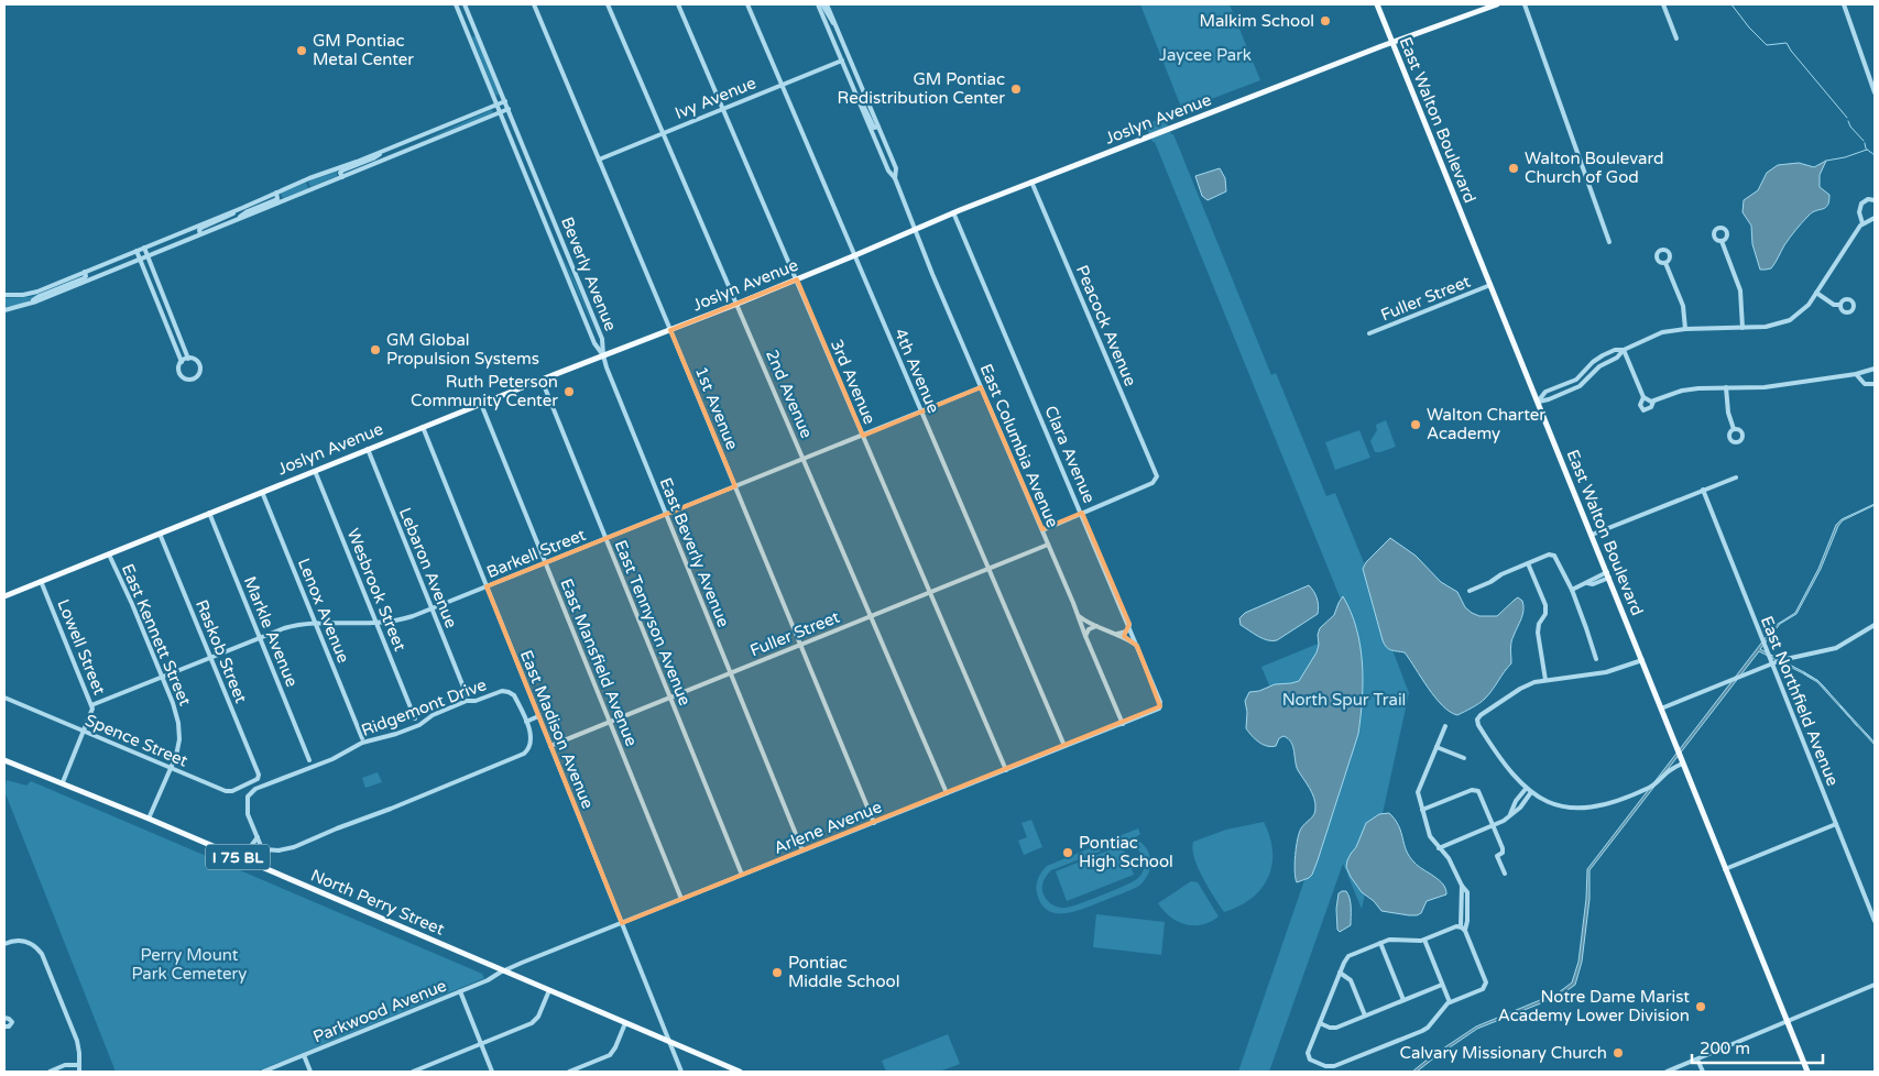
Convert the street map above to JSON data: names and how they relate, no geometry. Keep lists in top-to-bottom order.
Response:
{
  "streets": {
    "main road": [
      "Joslyn Avenue",
      "East Walton Boulevard",
      "I 75 BL",
      "North Perry Street"
    ],
    "street": [
      "Ivy Avenue",
      "Beverly Avenue",
      "Fuller Street",
      "Peacock Avenue",
      "4th Avenue",
      "3rd Avenue",
      "2nd Avenue",
      "1st Avenue",
      "East Columbia Avenue",
      "Clara Avenue",
      "East Beverly Avenue",
      "Barkell Street",
      "Lebaron Avenue",
      "Wesbrook Street",
      "Lenox Avenue",
      "East Tennyson Avenue",
      "Markle Avenue",
      "East Kennett Street",
      "Lowell Street",
      "Raskob Street",
      "East Mansfield Avenue",
      "East Northfield Avenue",
      "Ridgemont Drive",
      "East Madison Avenue",
      "Spence Street",
      "Arlene Avenue",
      "Parkwood Avenue"
    ]
  },
  "crossings": [
    ["Ivy Avenue", "4th Avenue"],
    ["Ivy Avenue", "3rd Avenue"],
    ["Ivy Avenue", "2nd Avenue"],
    ["Ivy Avenue", "1st Avenue"],
    ["Ivy Avenue", "East Columbia Avenue"],
    ["Joslyn Avenue", "East Walton Boulevard"],
    ["Joslyn Avenue", "Beverly Avenue"],
    ["Joslyn Avenue", "Peacock Avenue"],
    ["Joslyn Avenue", "4th Avenue"],
    ["Joslyn Avenue", "3rd Avenue"],
    ["Joslyn Avenue", "2nd Avenue"],
    ["Joslyn Avenue", "1st Avenue"],
    ["Joslyn Avenue", "East Columbia Avenue"],
    ["Joslyn Avenue", "Clara Avenue"],
    ["Joslyn Avenue", "East Beverly Avenue"],
    ["Joslyn Avenue", "Lebaron Avenue"],
    ["Joslyn Avenue", "Wesbrook Street"],
    ["Joslyn Avenue", "Lenox Avenue"],
    ["Joslyn Avenue", "East Tennyson Avenue"],
    ["Joslyn Avenue", "Markle Avenue"],
    ["Joslyn Avenue", "East Kennett Street"],
    ["Joslyn Avenue", "Lowell Street"],
    ["Joslyn Avenue", "Raskob Street"],
    ["Joslyn Avenue", "East Mansfield Avenue"],
    ["Joslyn Avenue", "East Madison Avenue"],
    ["East Walton Boulevard", "Fuller Street"],
    ["Beverly Avenue", "East Beverly Avenue"],
    ["Fuller Street", "4th Avenue"],
    ["Fuller Street", "3rd Avenue"],
    ["Fuller Street", "2nd Avenue"],
    ["Fuller Street", "1st Avenue"],
    ["Fuller Street", "East Columbia Avenue"],
    ["Fuller Street", "East Beverly Avenue"],
    ["Fuller Street", "East Tennyson Avenue"],
    ["Fuller Street", "East Mansfield Avenue"],
    ["Fuller Street", "East Madison Avenue"],
    ["Peacock Avenue", "Clara Avenue"],
    ["4th Avenue", "Barkell Street"],
    ["4th Avenue", "Arlene Avenue"],
    ["3rd Avenue", "Barkell Street"],
    ["3rd Avenue", "Arlene Avenue"],
    ["2nd Avenue", "Barkell Street"],
    ["2nd Avenue", "Arlene Avenue"],
    ["1st Avenue", "Barkell Street"],
    ["1st Avenue", "Arlene Avenue"],
    ["East Columbia Avenue", "Barkell Street"],
    ["East Columbia Avenue", "Arlene Avenue"],
    ["Clara Avenue", "Arlene Avenue"],
    ["East Beverly Avenue", "Barkell Street"],
    ["East Beverly Avenue", "Arlene Avenue"],
    ["Barkell Street", "Lebaron Avenue"],
    ["Barkell Street", "Wesbrook Street"],
    ["Barkell Street", "Lenox Avenue"],
    ["Barkell Street", "East Tennyson Avenue"],
    ["Barkell Street", "Markle Avenue"],
    ["Barkell Street", "East Kennett Street"],
    ["Barkell Street", "Lowell Street"],
    ["Barkell Street", "Raskob Street"],
    ["Barkell Street", "East Mansfield Avenue"],
    ["Barkell Street", "East Madison Avenue"],
    ["East Tennyson Avenue", "Arlene Avenue"],
    ["East Kennett Street", "Spence Street"],
    ["East Kennett Street", "North Perry Street"],
    ["Lowell Street", "Spence Street"],
    ["Lowell Street", "North Perry Street"],
    ["Raskob Street", "Spence Street"],
    ["East Mansfield Avenue", "Arlene Avenue"],
    ["East Madison Avenue", "Arlene Avenue"],
    ["East Madison Avenue", "North Perry Street"],
    ["Arlene Avenue", "North Perry Street"],
    ["Arlene Avenue", "Parkwood Avenue"],
    ["North Perry Street", "Parkwood Avenue"]
  ],
  "parks": ["Jaycee Park", "North Spur Trail", "Perry Mount Park Cemetery"],
  "places": [
    "Malkim School",
    "GM Pontiac Metal Center",
    "GM Pontiac Redistribution Center",
    "Walton Boulevard Church of God",
    "GM Global Propulsion Systems",
    "Ruth Peterson Community Center",
    "Walton Charter Academy",
    "Pontiac High School",
    "Pontiac Middle School",
    "Notre Dame Marist Academy Lower Division",
    "Calvary Missionary Church"
  ],
  "scale_bar": "200 m"
}
